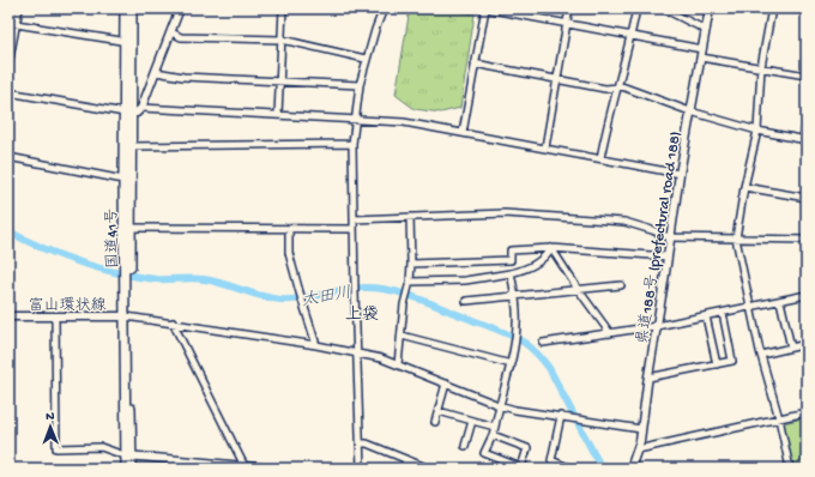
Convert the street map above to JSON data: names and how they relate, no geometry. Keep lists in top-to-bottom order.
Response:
{
  "streets": {
    "highway": ["国道41号"],
    "main road": ["県道188号 (prefectural road 188)", "富山環状線"]
  },
  "crossings": [
    ["国道41号", "富山環状線"]
  ],
  "districts": ["上袋"],
  "water": ["太田川"],
  "north": "top"
}
